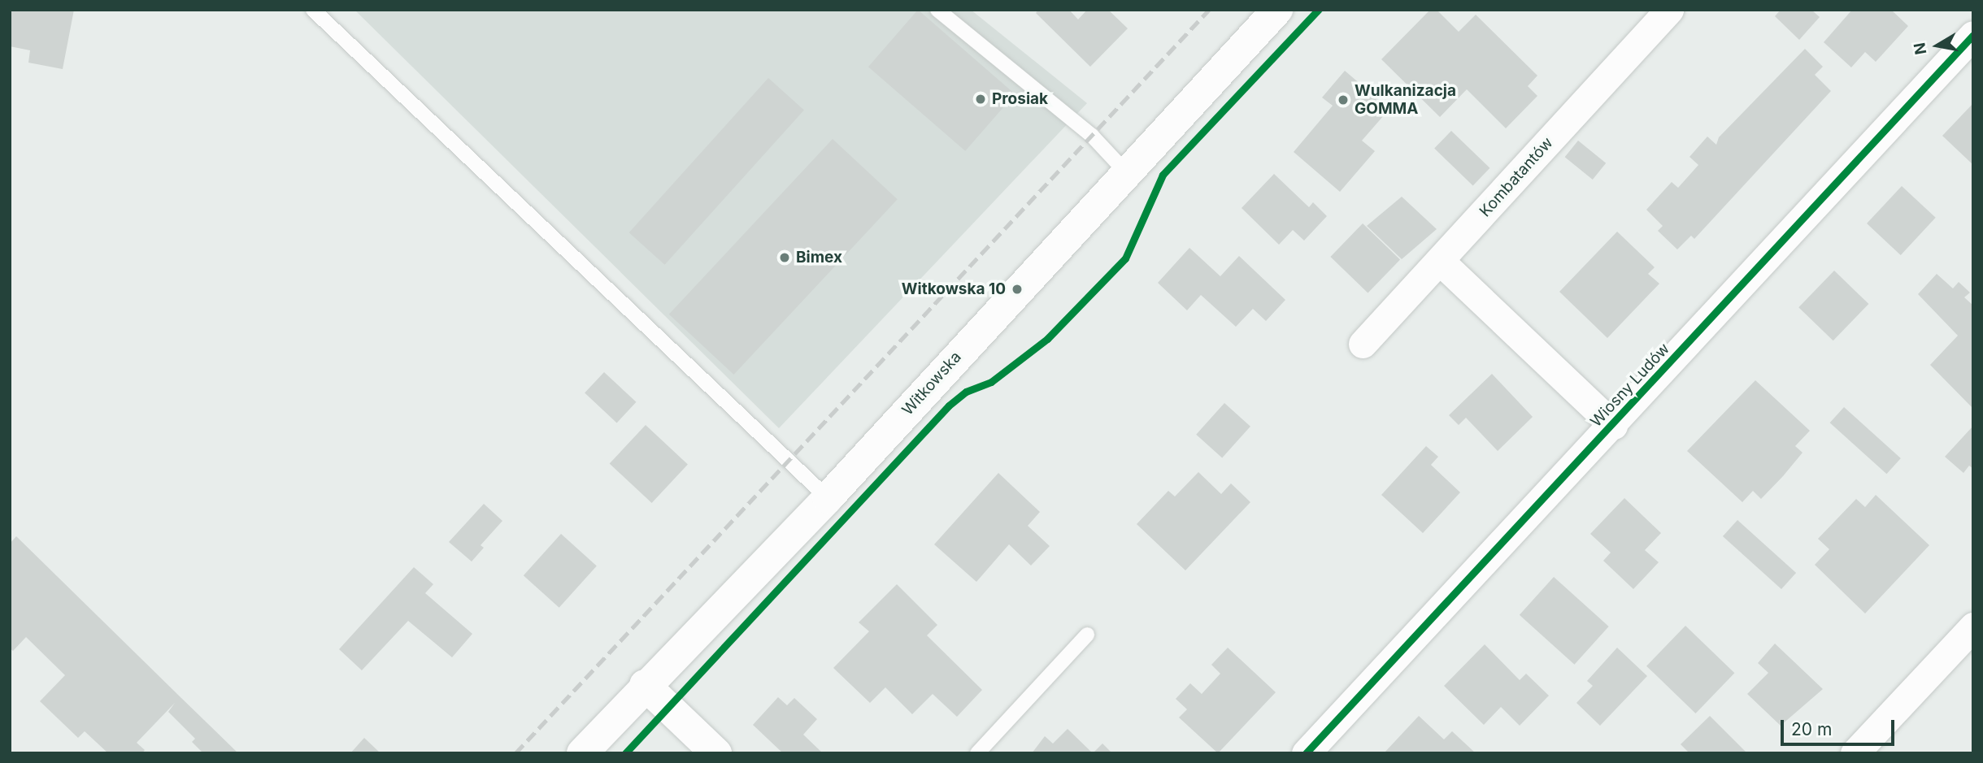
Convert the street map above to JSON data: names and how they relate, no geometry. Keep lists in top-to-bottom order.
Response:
{
  "streets": {
    "street": ["Kombatantów", "Witkowska", "Wiosny Ludów"]
  },
  "places": [
    "Prosiak",
    "Wulkanizacja GOMMA",
    "Bimex",
    "Witkowska 10"
  ],
  "scale_bar": "20 m",
  "north": "left"
}
